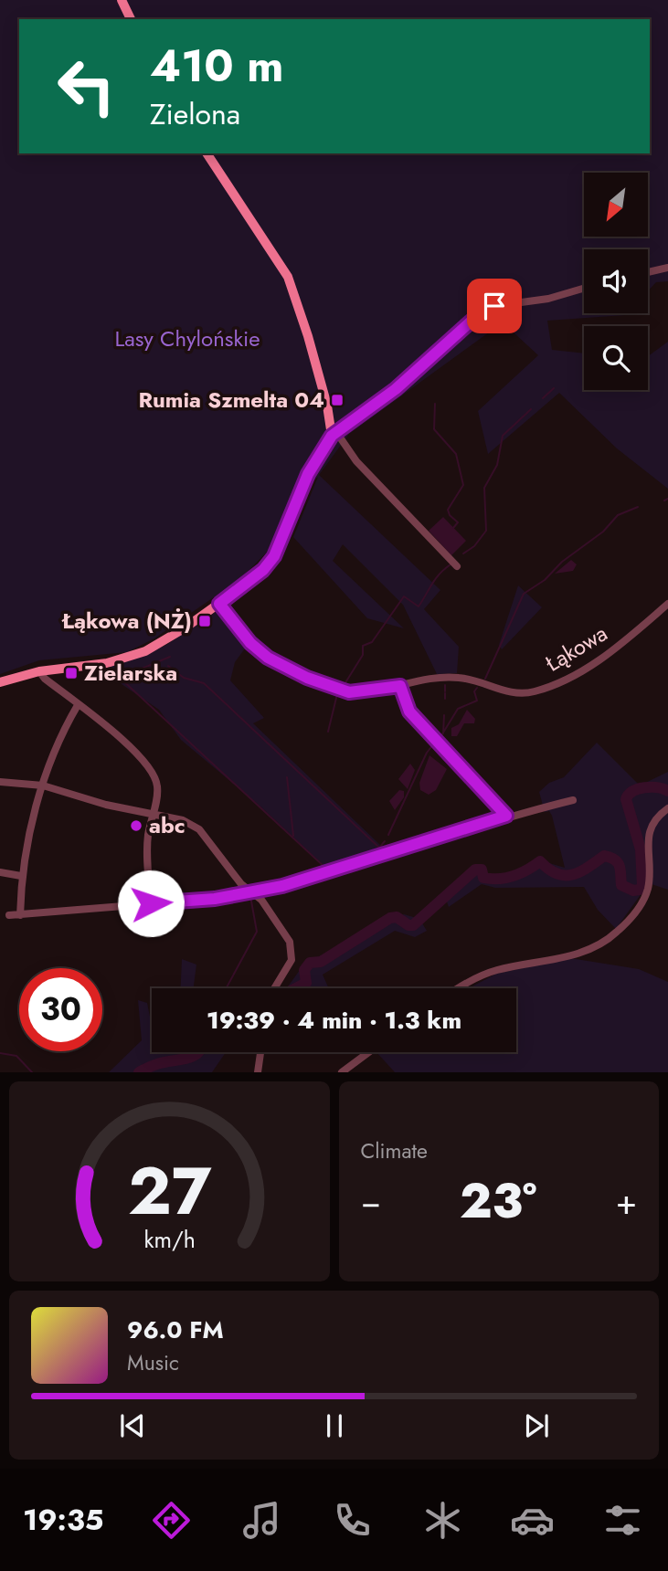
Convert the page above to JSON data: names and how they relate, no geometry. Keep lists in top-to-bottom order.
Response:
{
  "streets": {
    "street": ["Łąkowa"]
  },
  "parks": ["Lasy Chylońskie"],
  "places": {
    "transit": ["Rumia Szmelta 04", "Łąkowa (NŻ)", "Zielarska"],
    "other": ["abc"]
  },
  "north": "bottom left",
  "page": {
    "turn": ["410 m", "Zielona"],
    "limit": "30",
    "trip": "19:39 · 4 min · 1.3 km",
    "tile": "Climate",
    "heat": ["−", "23°", "+"],
    "song": ["96.0 FM", "Music"],
    "tabs": "19:35",
    "gauge": ["27", "km/h"]
  }
}
